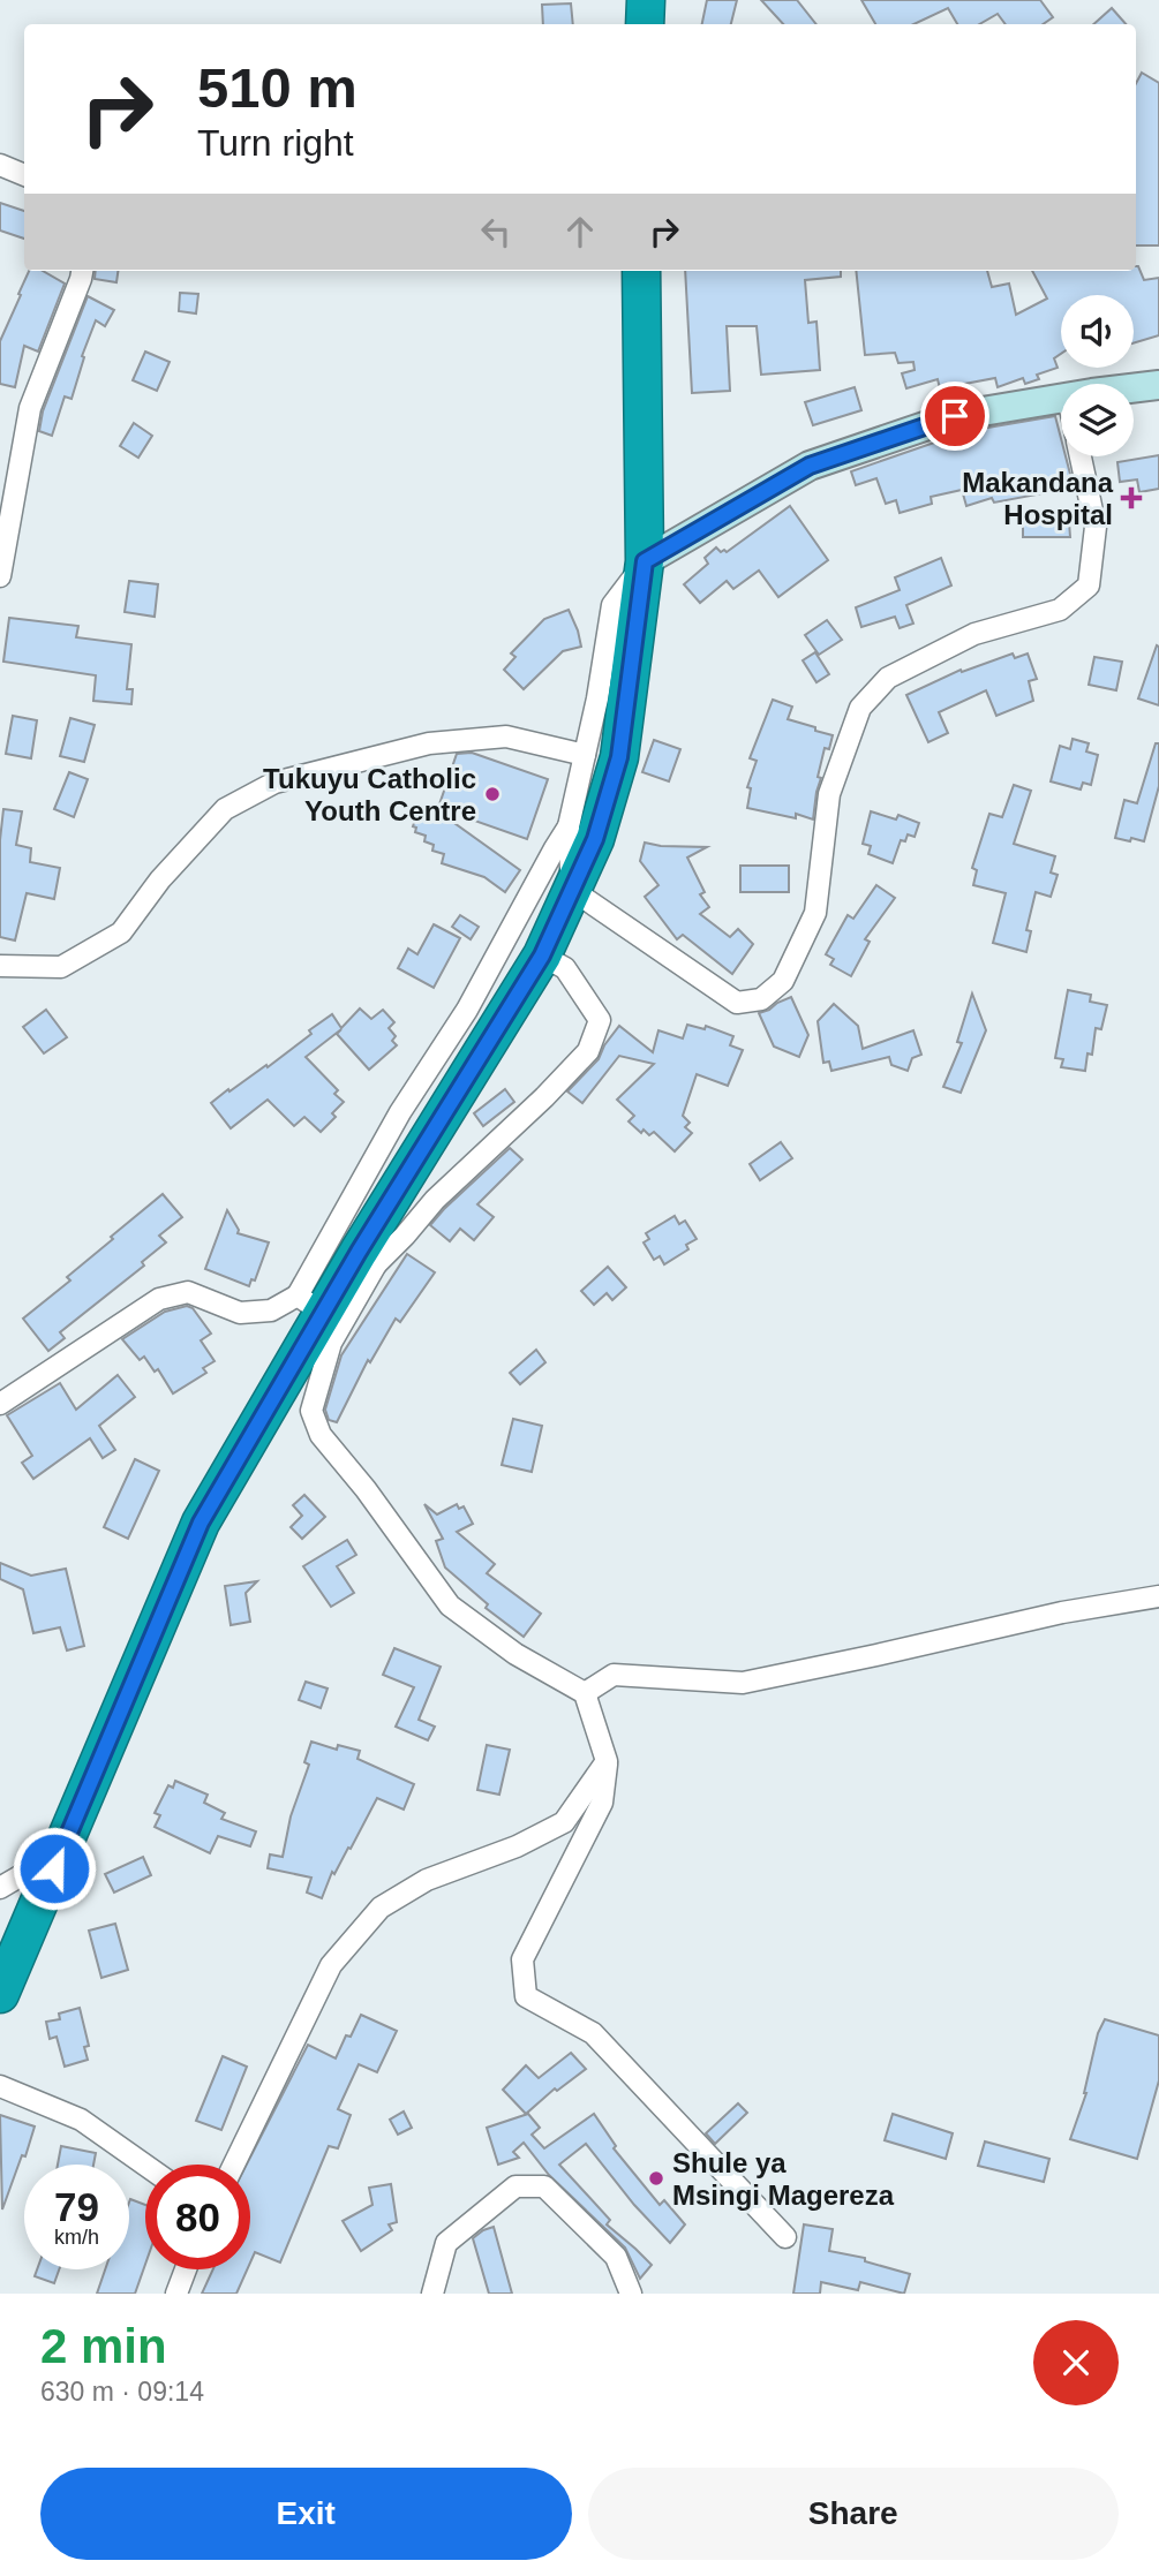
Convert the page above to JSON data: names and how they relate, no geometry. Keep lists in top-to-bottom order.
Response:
{
  "places": {
    "health": ["Makandana Hospital"],
    "other": ["Tukuyu Catholic Youth Centre", "Shule ya Msingi Magereza"]
  },
  "page": {
    "turn": ["510 m", "Turn right"],
    "speed": "79 km/h",
    "limit": "80",
    "heading": ["2 min", "630 m · 09:14"],
    "buttons": ["Exit", "Share"]
  }
}
